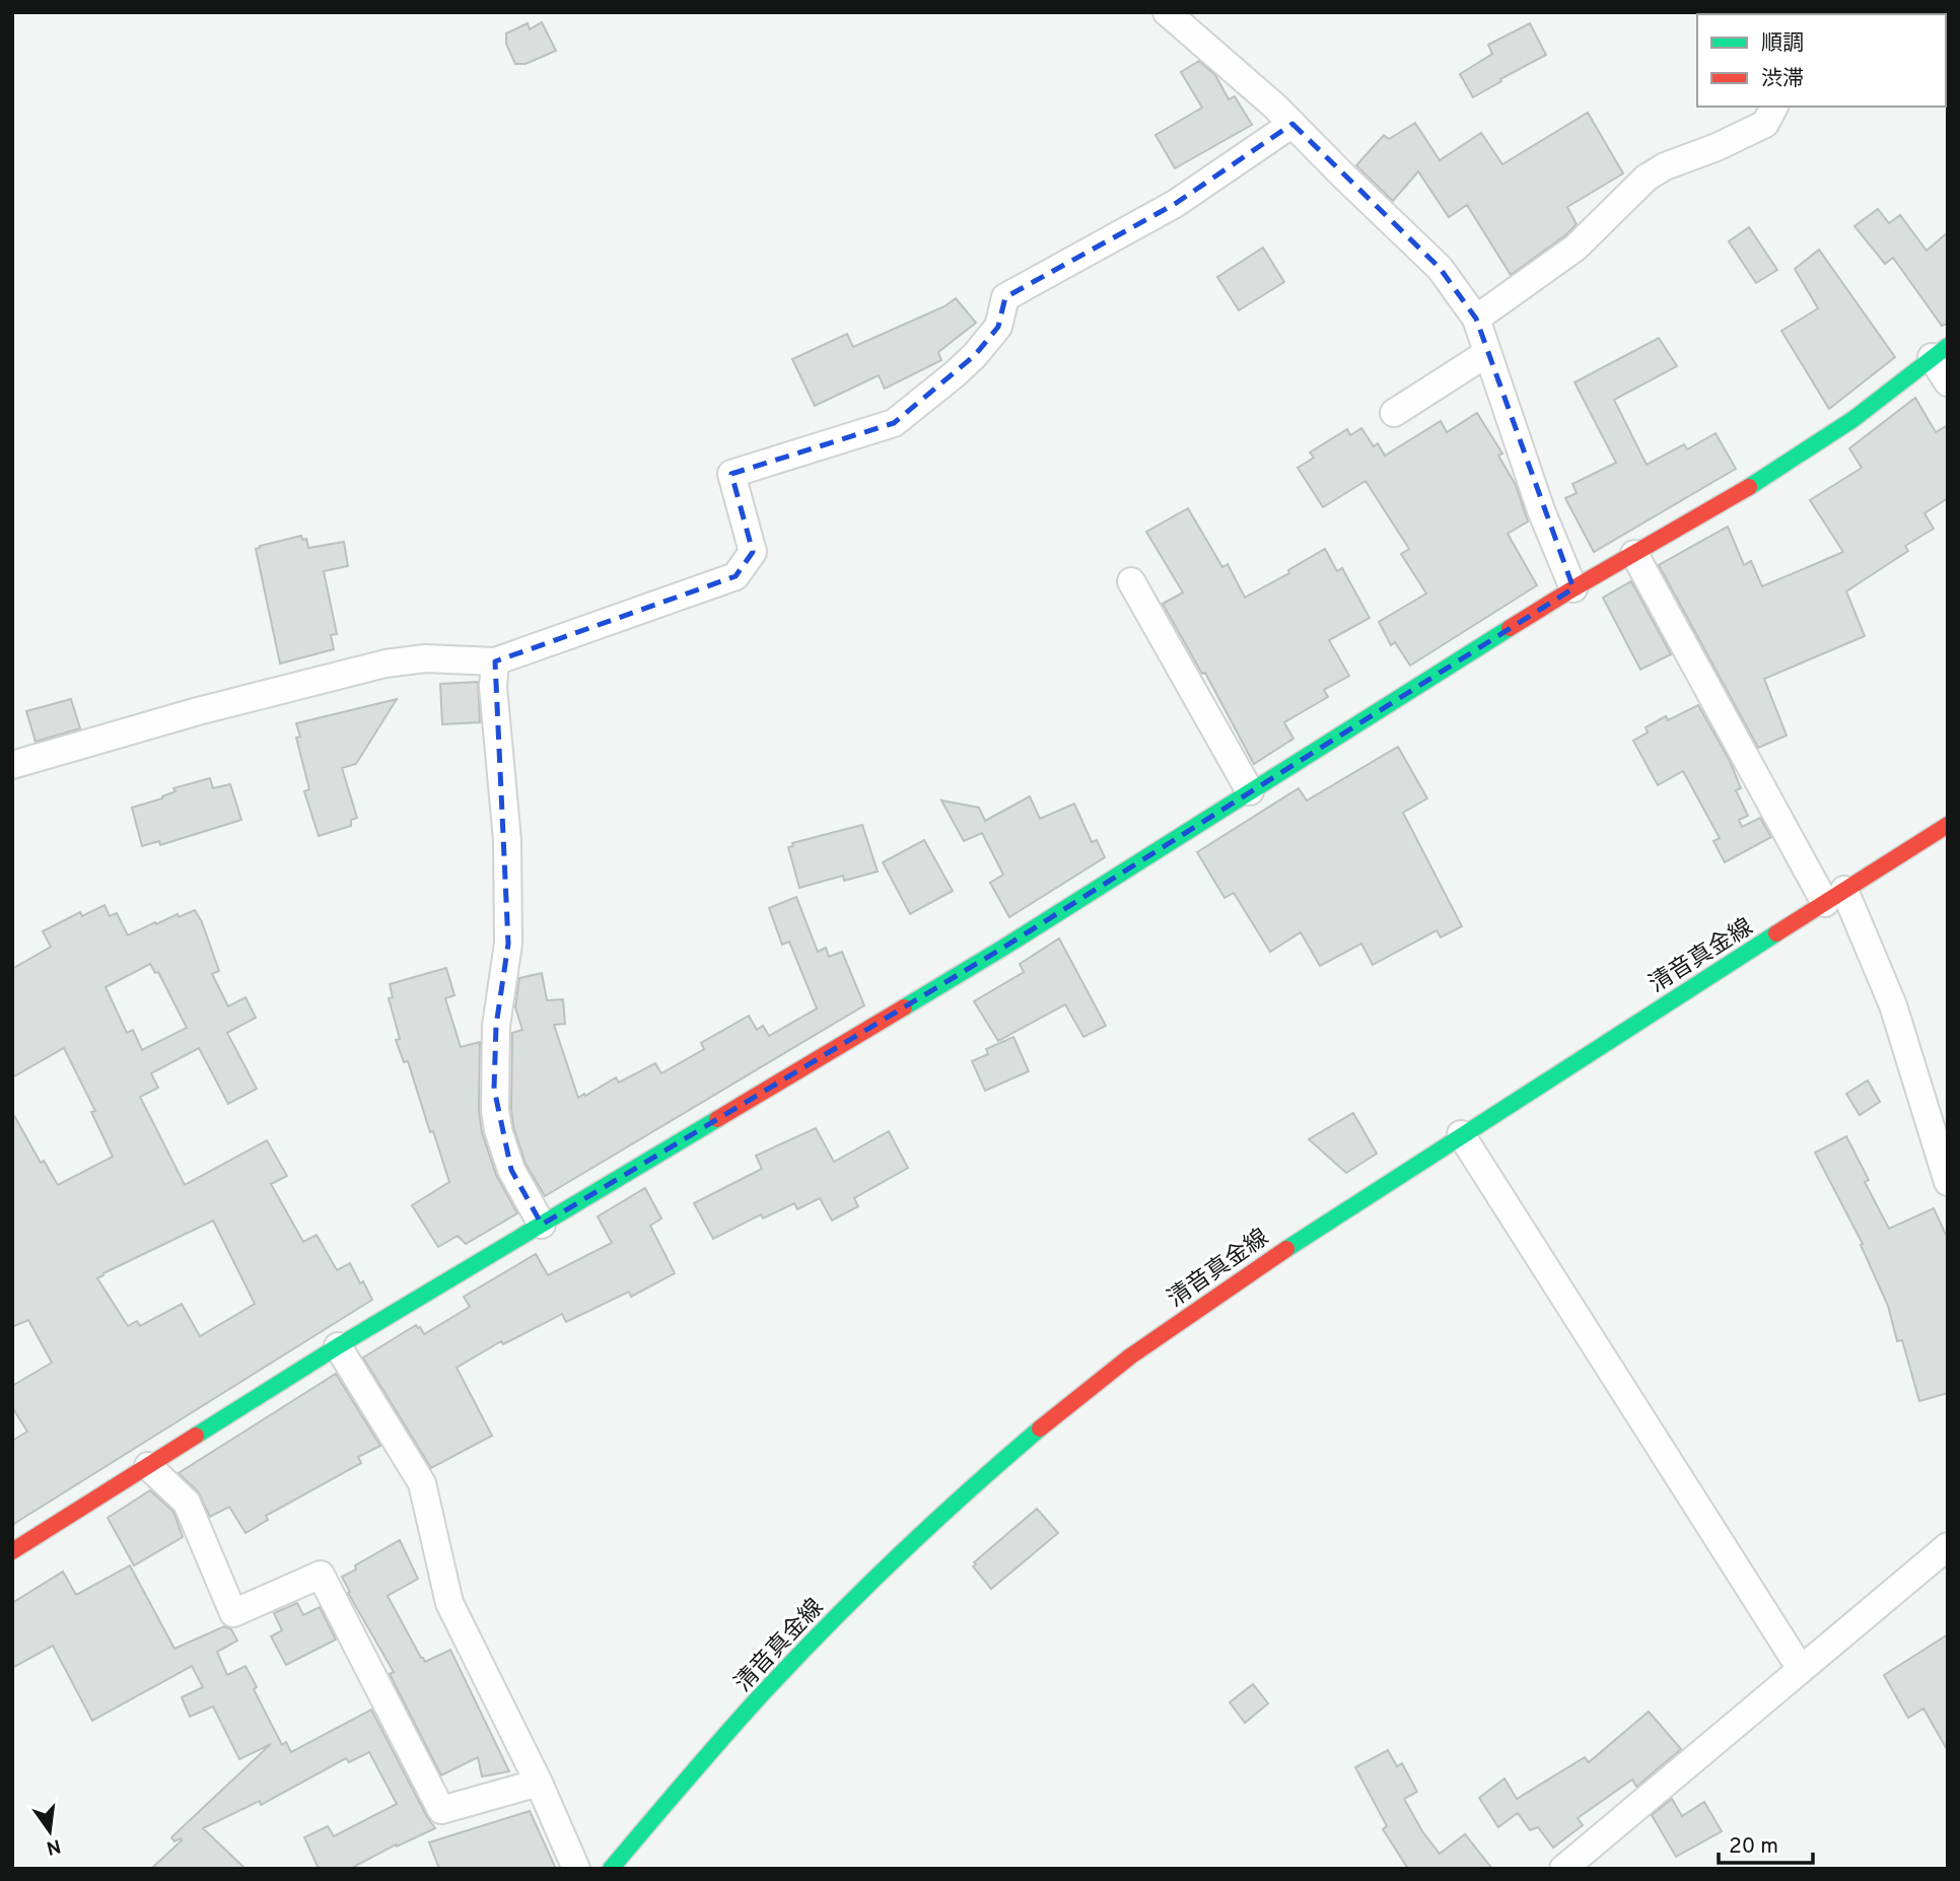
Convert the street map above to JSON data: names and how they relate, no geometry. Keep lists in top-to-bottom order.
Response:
{
  "streets": {
    "street": ["清音真金線"]
  },
  "legend": ["順調", "渋滞"],
  "scale_bar": "20 m",
  "north": "bottom"
}
